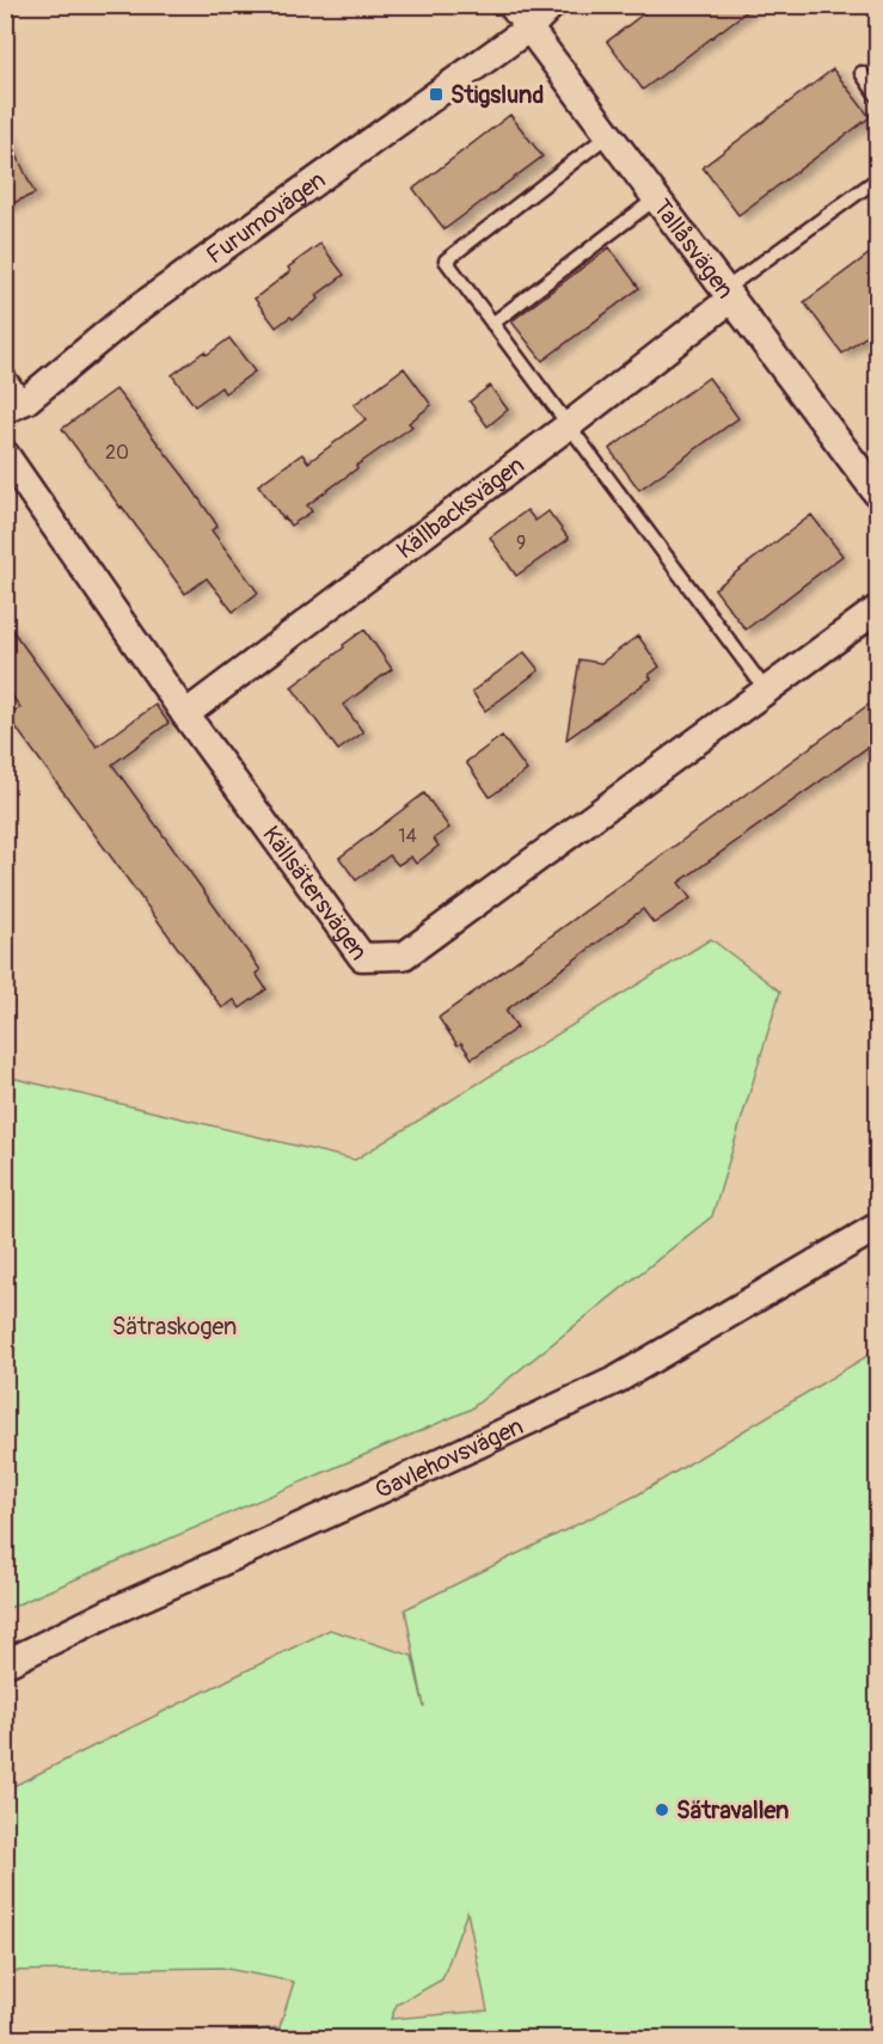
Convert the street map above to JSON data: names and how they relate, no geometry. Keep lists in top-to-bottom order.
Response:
{
  "streets": {
    "street": [
      "Furumovägen",
      "Tallåsvägen",
      "Källbacksvägen",
      "Källsätersvägen",
      "Gavlehovsvägen"
    ]
  },
  "crossings": [
    ["Furumovägen", "Tallåsvägen"],
    ["Tallåsvägen", "Källbacksvägen"],
    ["Källbacksvägen", "Källsätersvägen"]
  ],
  "parks": ["Sätraskogen"],
  "places": {
    "transit": ["Stigslund"],
    "other": ["Sätravallen"]
  },
  "house_numbers": ["20", "9", "14"]
}
